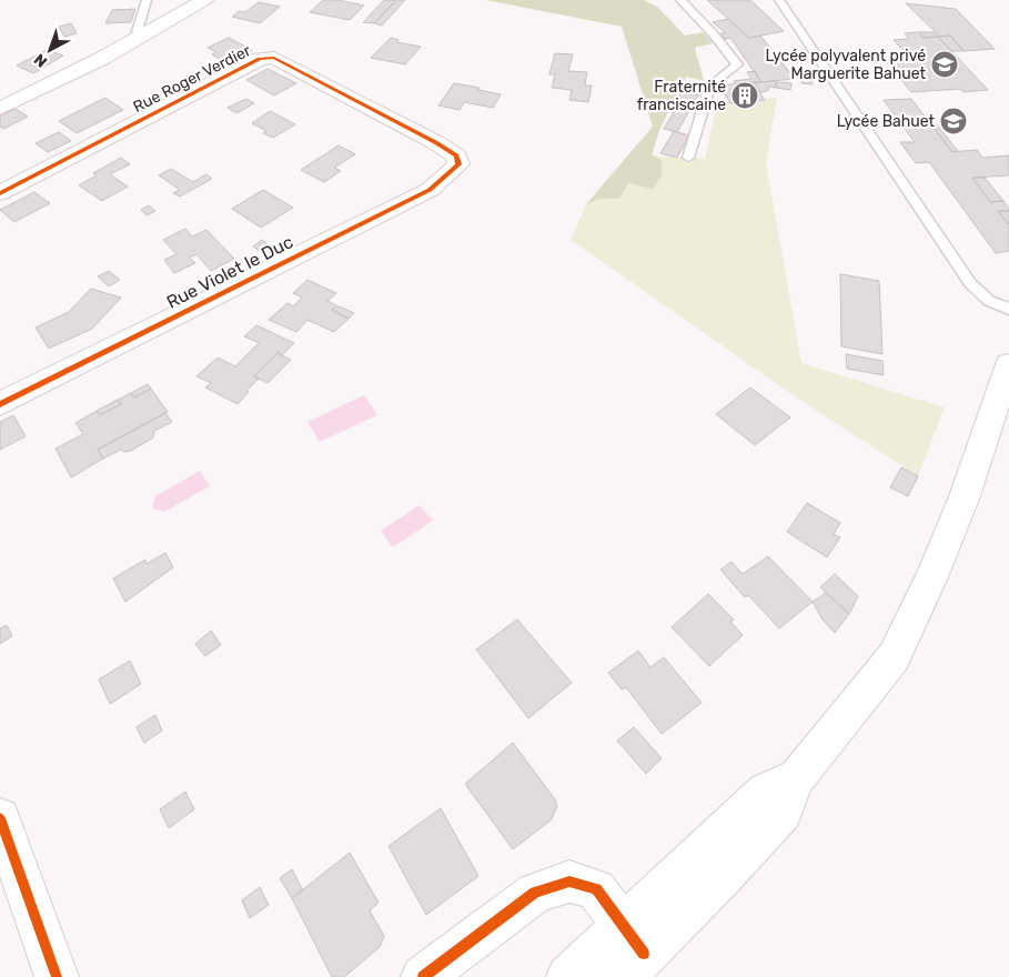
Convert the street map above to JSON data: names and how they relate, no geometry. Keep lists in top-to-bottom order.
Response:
{
  "streets": {
    "street": ["Rue Roger Verdier", "Rue Violet le Duc"]
  },
  "crossings": [
    ["Rue Roger Verdier", "Rue Violet le Duc"]
  ],
  "places": {
    "school or university": ["Lycée polyvalent privé Marguerite Bahuet", "Lycée Bahuet"],
    "building": ["Fraternité franciscaine"]
  },
  "north": "bottom left"
}
